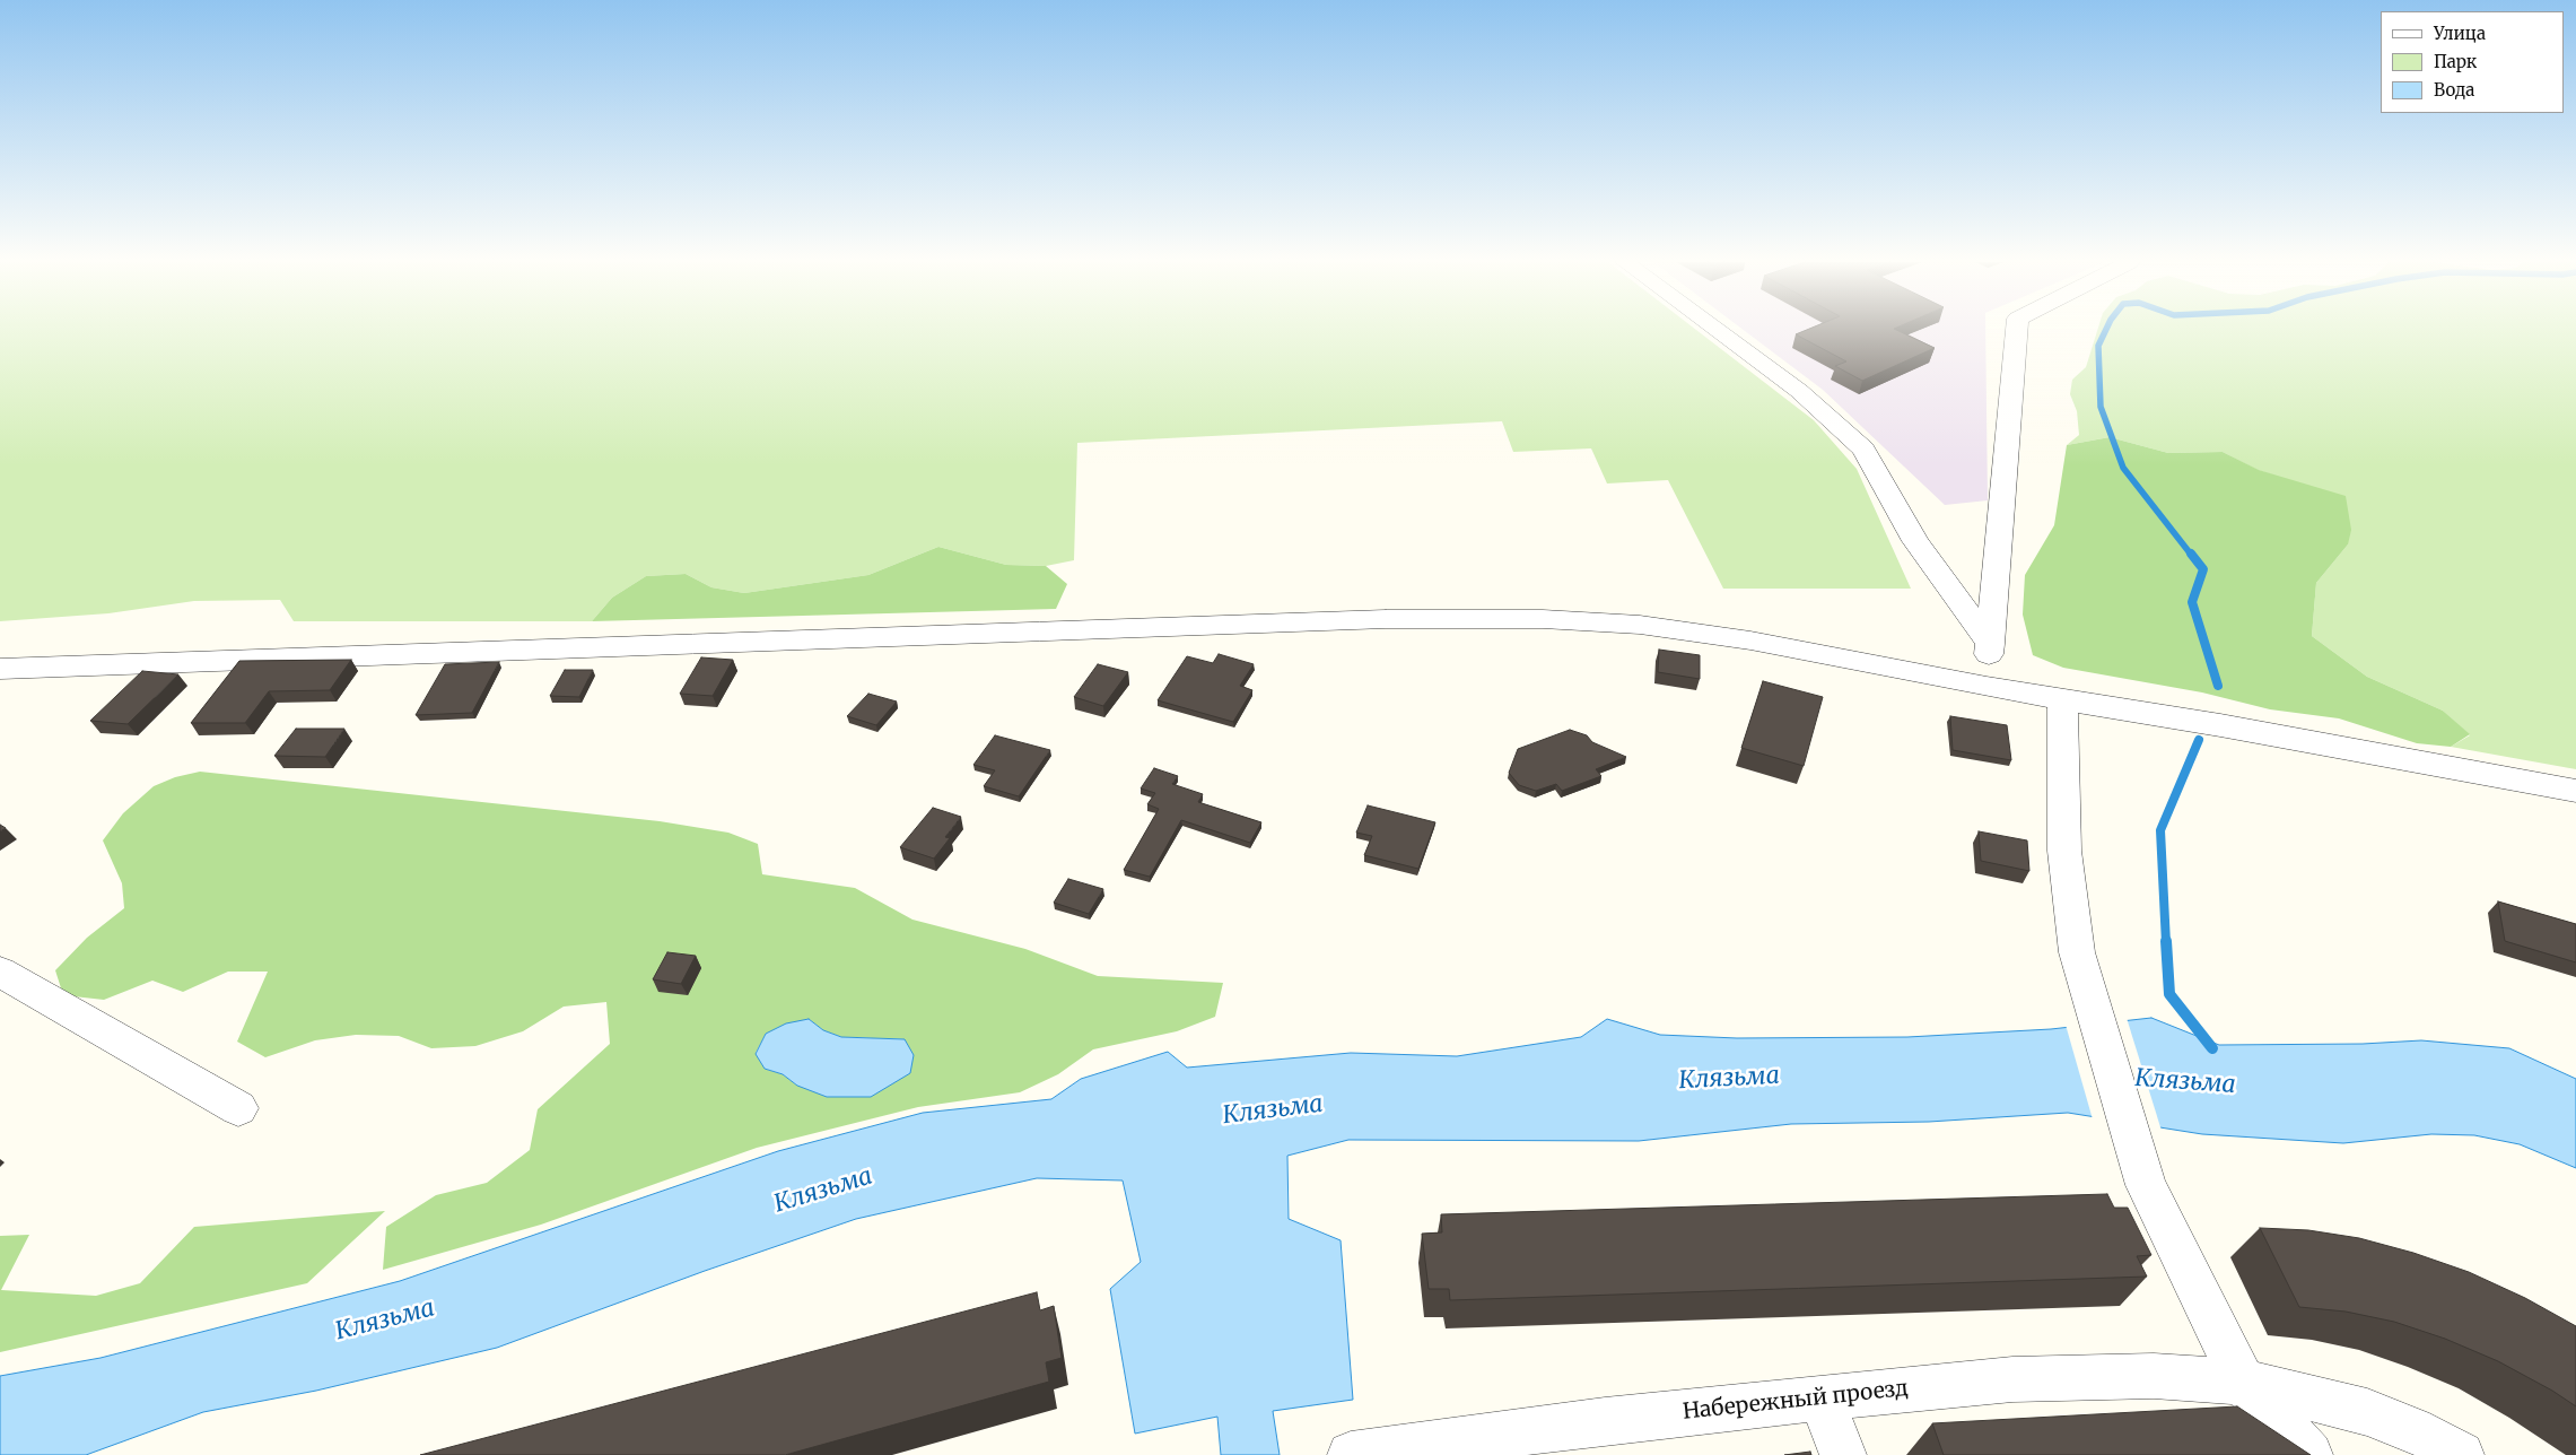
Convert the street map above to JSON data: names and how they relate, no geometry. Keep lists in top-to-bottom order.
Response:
{
  "streets": {
    "street": ["Набережный проезд"]
  },
  "water": ["Клязьма"],
  "legend": ["Улица", "Парк", "Вода"]
}
